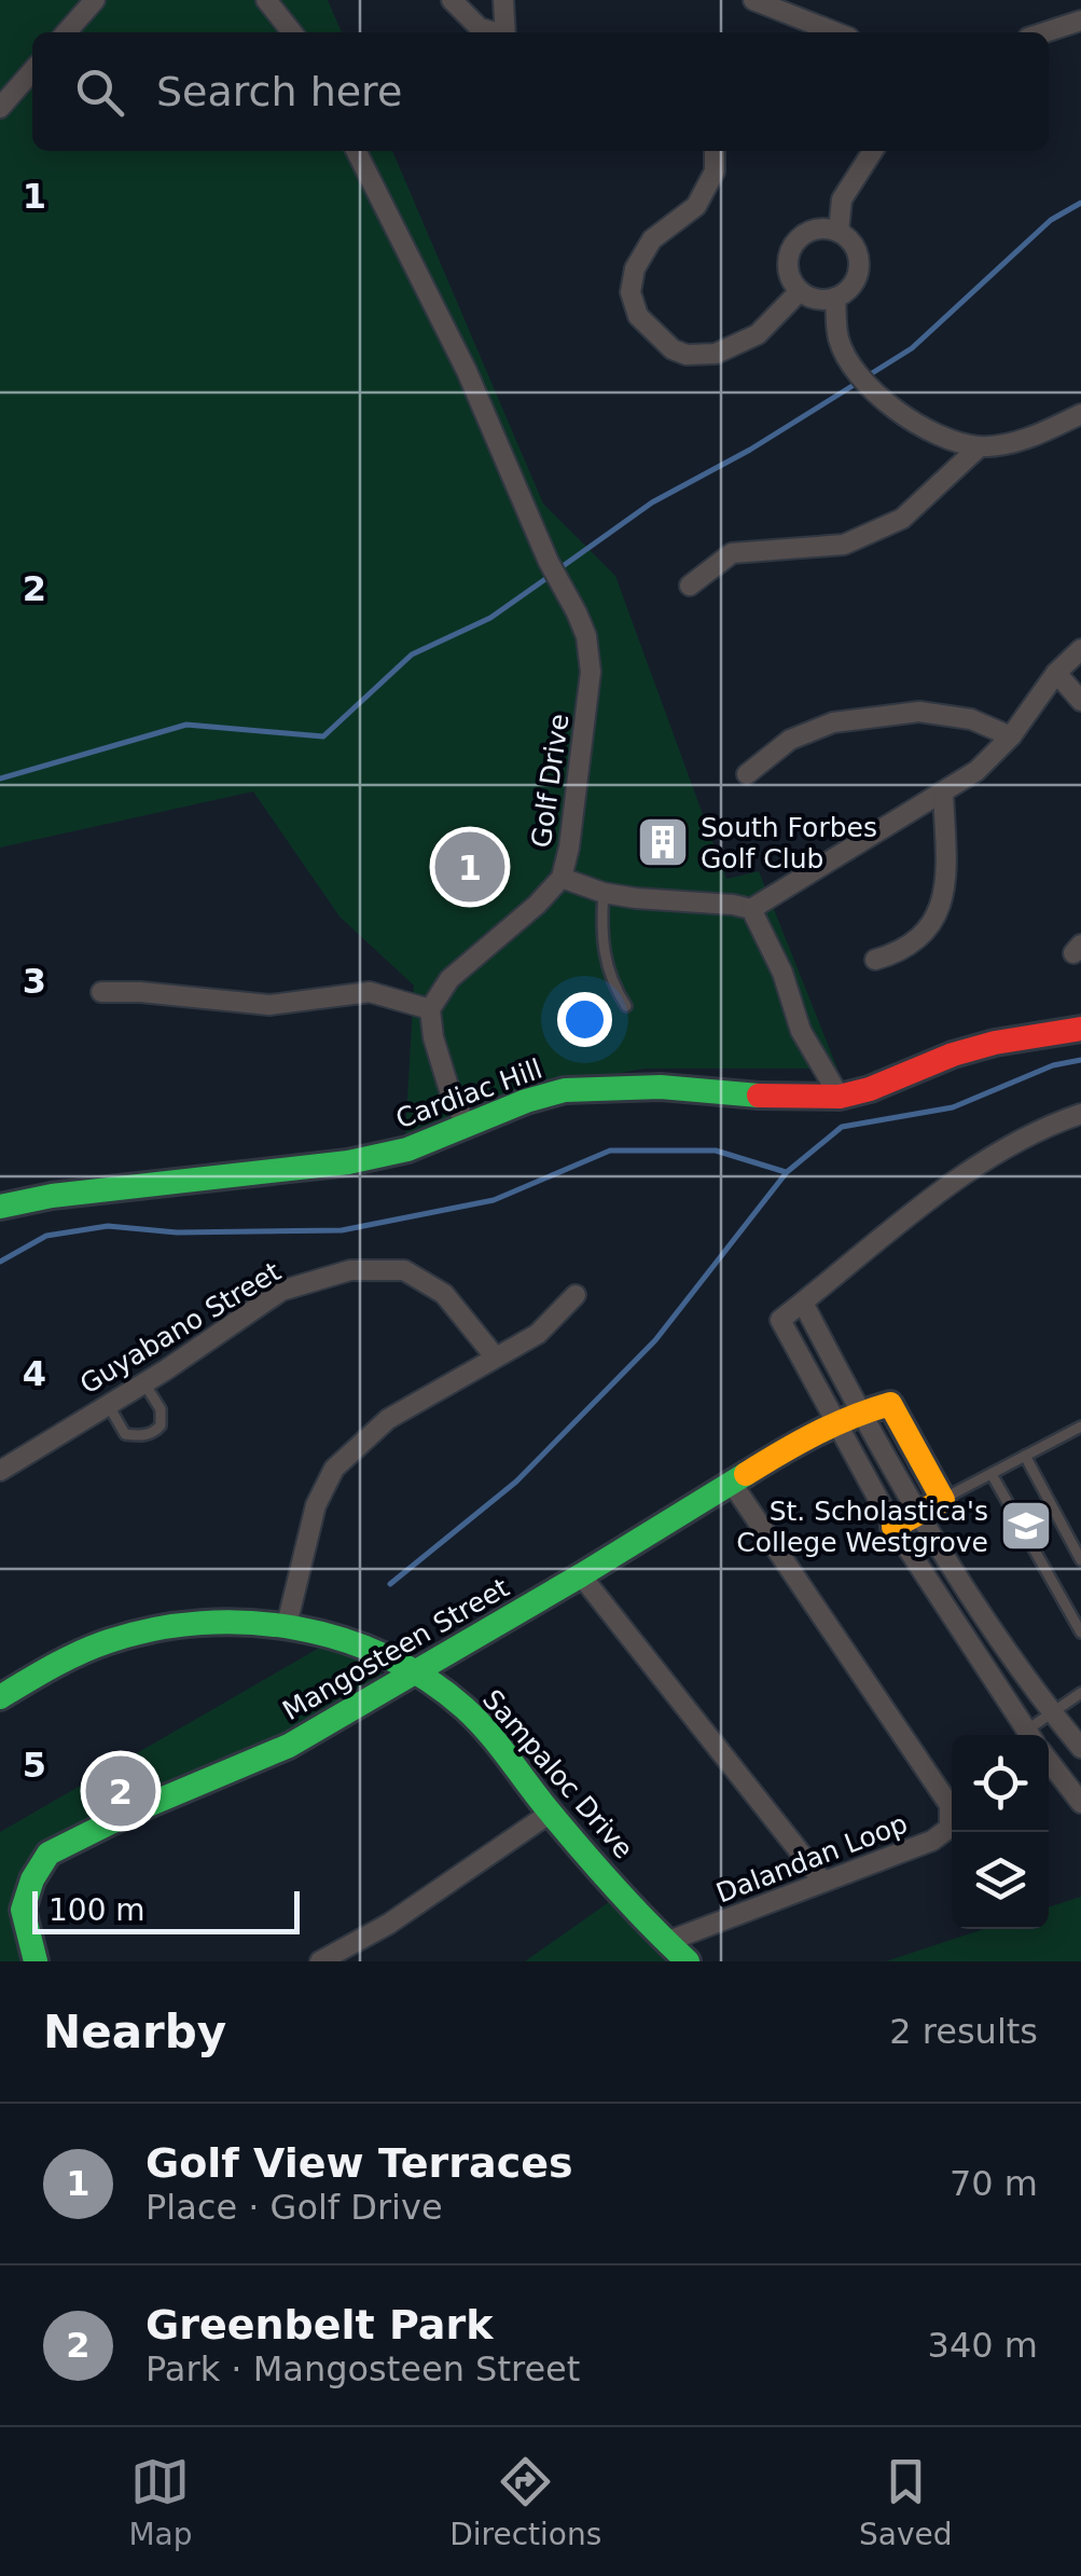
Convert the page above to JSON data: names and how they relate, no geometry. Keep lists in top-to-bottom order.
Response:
{
  "streets": {
    "street": [
      "Golf Drive",
      "Cardiac Hill",
      "Guyabano Street",
      "Mangosteen Street",
      "Sampaloc Drive",
      "Dalandan Loop"
    ]
  },
  "crossings": [
    ["Mangosteen Street", "Sampaloc Drive"],
    ["Mangosteen Street", "Dalandan Loop"],
    ["Sampaloc Drive", "Dalandan Loop"]
  ],
  "places": {
    "building": ["South Forbes Golf Club"],
    "school or university": ["St. Scholastica's College Westgrove"]
  },
  "scale_bar": "100 m",
  "page": {
    "search": "Search here",
    "pins": ["1", "2"],
    "scale": "100 m",
    "heading": ["Nearby", "2 results"],
    "list": [
      {
        "mark": "1",
        "name": "Golf View Terraces",
        "note": "Place · Golf Drive",
        "value": "70 m"
      },
      {
        "mark": "2",
        "name": "Greenbelt Park",
        "note": "Park · Mangosteen Street",
        "value": "340 m"
      }
    ],
    "nav": ["Map", "Directions", "Saved"]
  },
  "grid": {
    "rows": [
      "1",
      "2",
      "3",
      "4",
      "5"
    ]
  }
}
